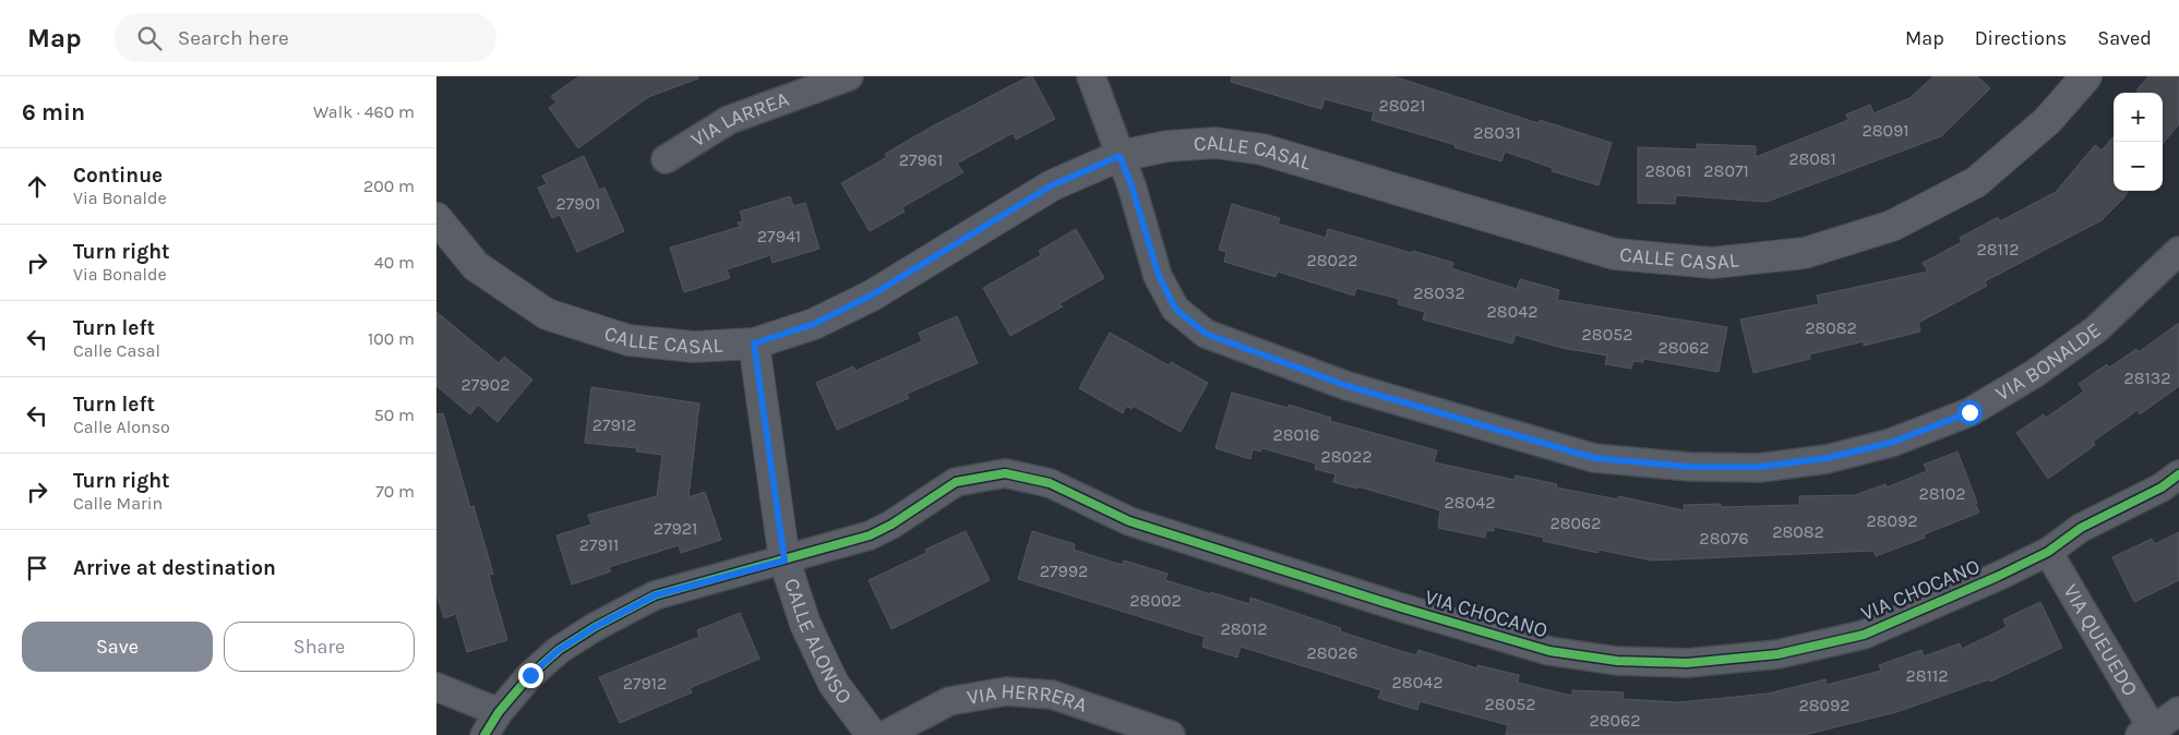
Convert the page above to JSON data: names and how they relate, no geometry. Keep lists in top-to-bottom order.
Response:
{
  "streets": {
    "street": [
      "VIA LARREA",
      "CALLE CASAL",
      "VIA BONALDE",
      "VIA CHOCANO",
      "CALLE ALONSO",
      "VIA QUEUEDO",
      "VIA HERRERA"
    ]
  },
  "crossings": [
    ["CALLE CASAL", "VIA BONALDE"],
    ["CALLE CASAL", "CALLE ALONSO"],
    ["VIA CHOCANO", "CALLE ALONSO"],
    ["VIA CHOCANO", "VIA QUEUEDO"]
  ],
  "house_numbers": [
    "28021",
    "28091",
    "28031",
    "28081",
    "27961",
    "28061",
    "28071",
    "27901",
    "27941",
    "28112",
    "28022",
    "28032",
    "28042",
    "28082",
    "28052",
    "28062",
    "28132",
    "27902",
    "27912",
    "28016",
    "28022",
    "28102",
    "28042",
    "28092",
    "28062",
    "27921",
    "28082",
    "28076",
    "27911",
    "27992",
    "28002",
    "28012",
    "28026",
    "28112",
    "28042",
    "27912",
    "28052",
    "28092",
    "28062"
  ],
  "page": {
    "header": "Map",
    "search": "Search here",
    "nav": ["Map", "Directions", "Saved"],
    "heading": ["6 min", "Walk · 460 m"],
    "map_buttons": ["+", "−"],
    "list": [
      ["Continue", "Via Bonalde", "200 m"],
      ["Turn right", "Via Bonalde", "40 m"],
      ["Turn left", "Calle Casal", "100 m"],
      ["Turn left", "Calle Alonso", "50 m"],
      ["Turn right", "Calle Marin", "70 m"],
      "Arrive at destination"
    ],
    "buttons": ["Save", "Share"]
  }
}
